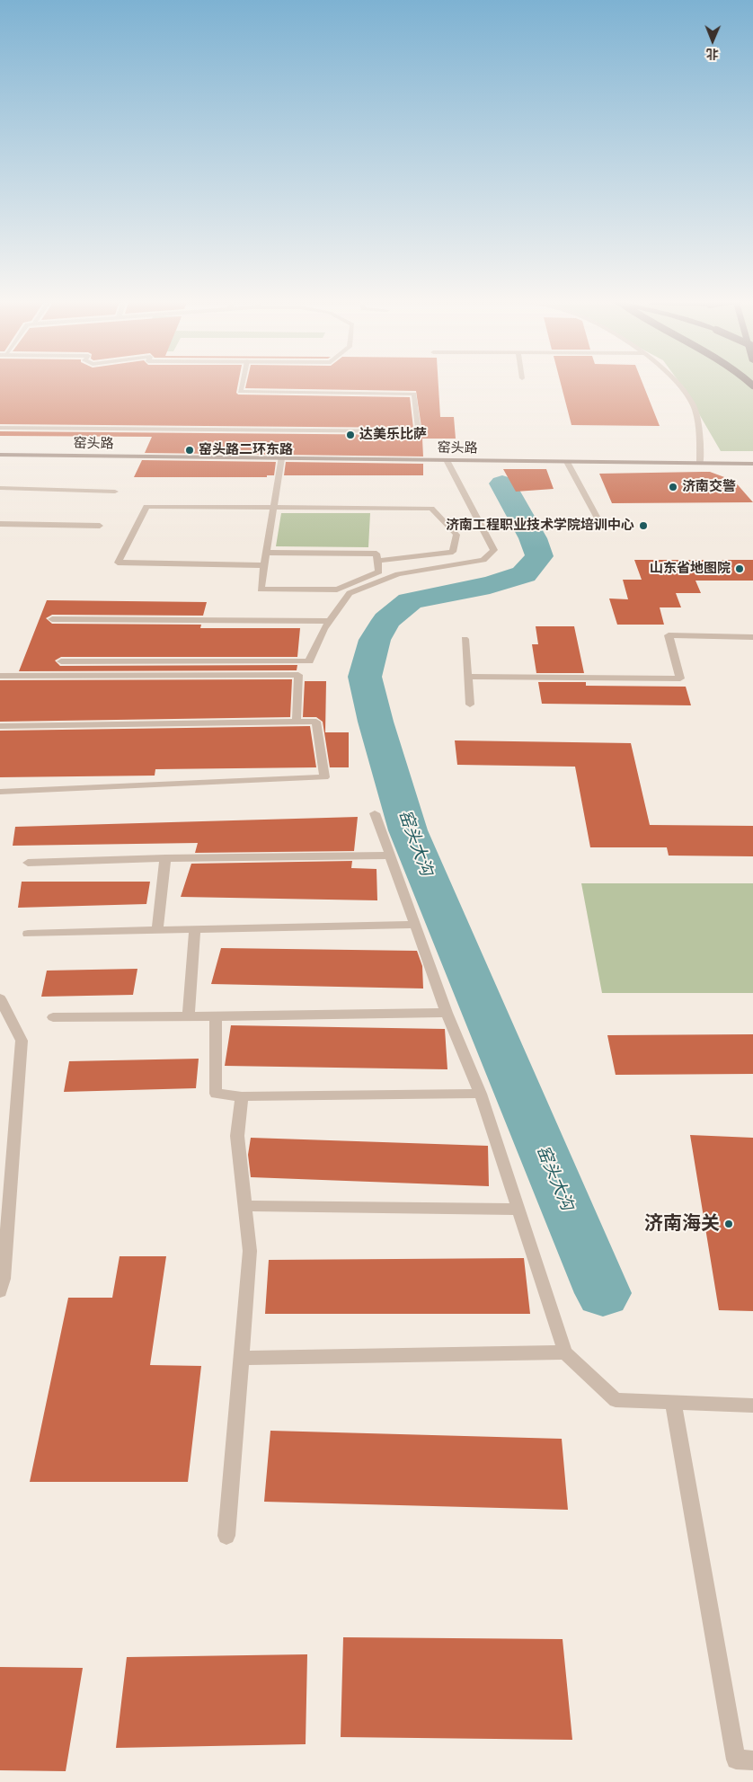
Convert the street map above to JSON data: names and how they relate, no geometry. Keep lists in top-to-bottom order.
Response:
{
  "streets": {
    "main road": ["窑头路"]
  },
  "water": ["窑头大沟"],
  "places": [
    "达美乐比萨",
    "窑头路二环东路",
    "济南交警",
    "济南工程职业技术学院培训中心",
    "山东省地图院",
    "济南海关"
  ],
  "north": "bottom"
}
